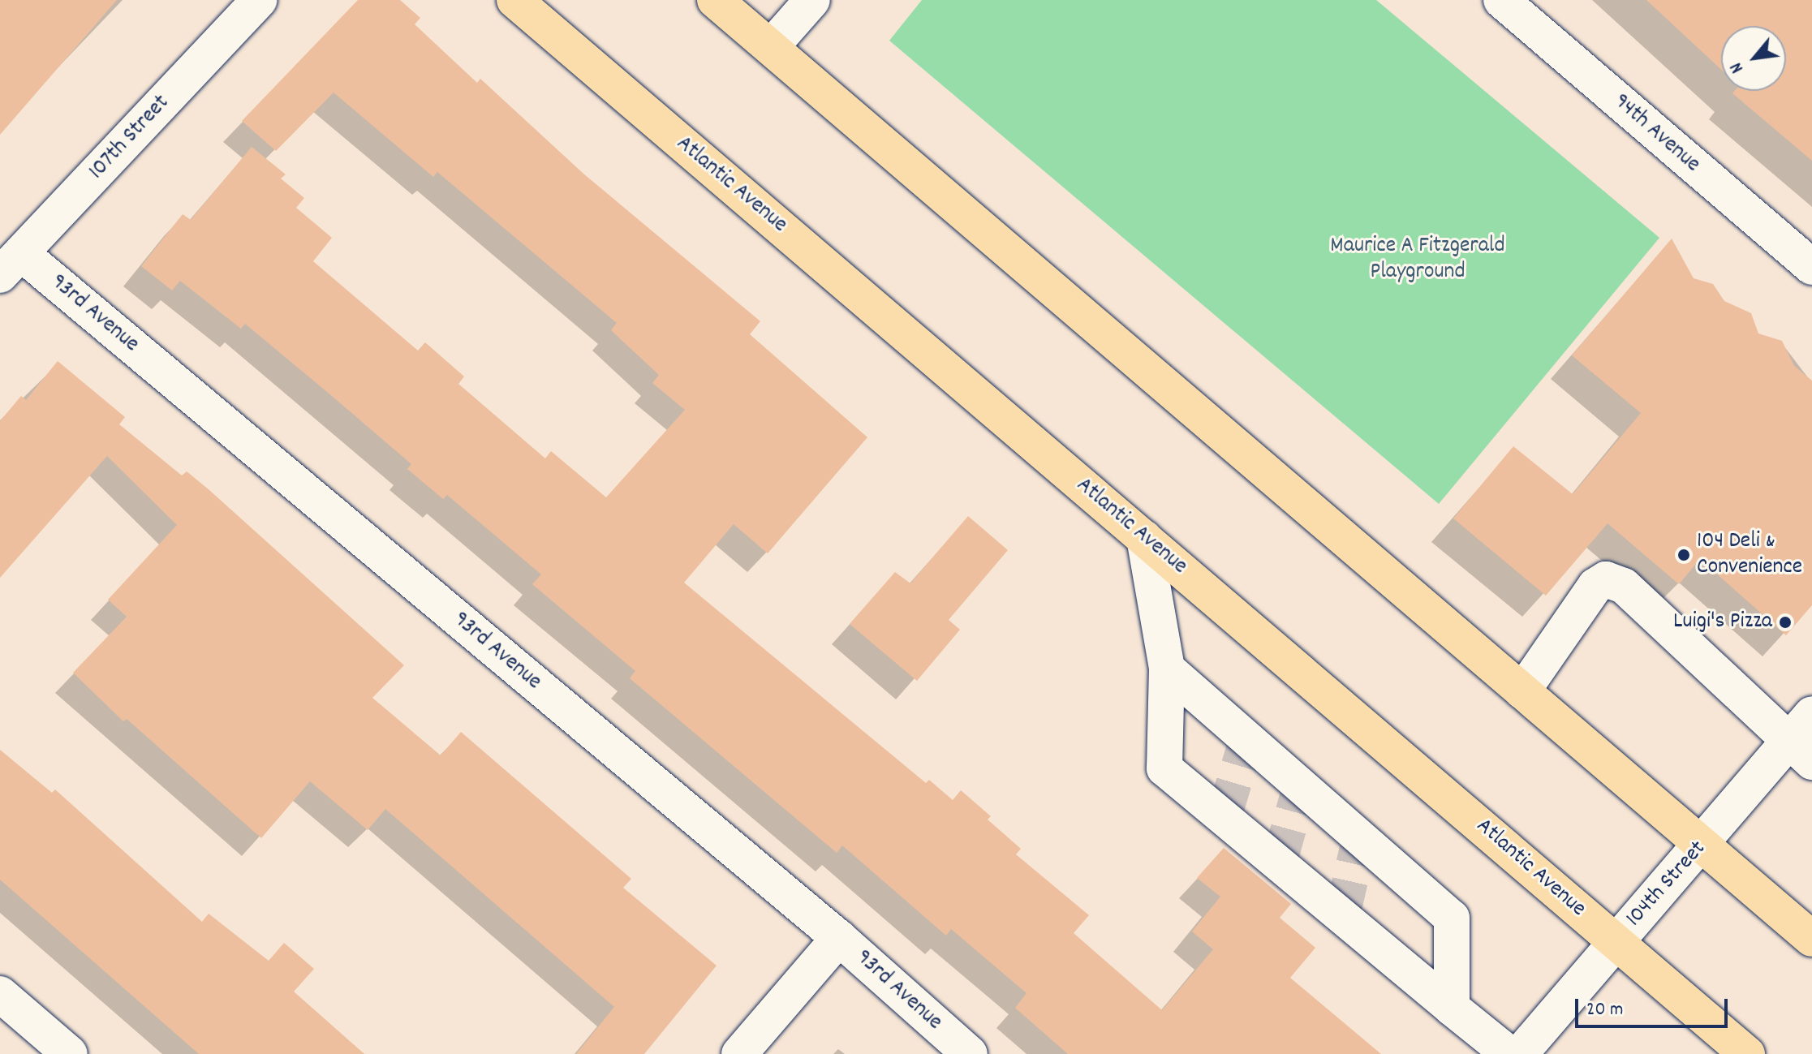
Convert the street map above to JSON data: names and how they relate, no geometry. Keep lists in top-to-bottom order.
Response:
{
  "streets": {
    "main road": ["Atlantic Avenue"],
    "street": [
      "94th Avenue",
      "107th Street",
      "93rd Avenue",
      "104th Street"
    ]
  },
  "crossings": [
    ["107th Street", "93rd Avenue"],
    ["Atlantic Avenue", "104th Street"]
  ],
  "parks": ["Maurice A Fitzgerald Playground"],
  "places": ["104 Deli & Convenience", "Luigi's Pizza"],
  "scale_bar": "20 m",
  "north": "bottom left"
}
